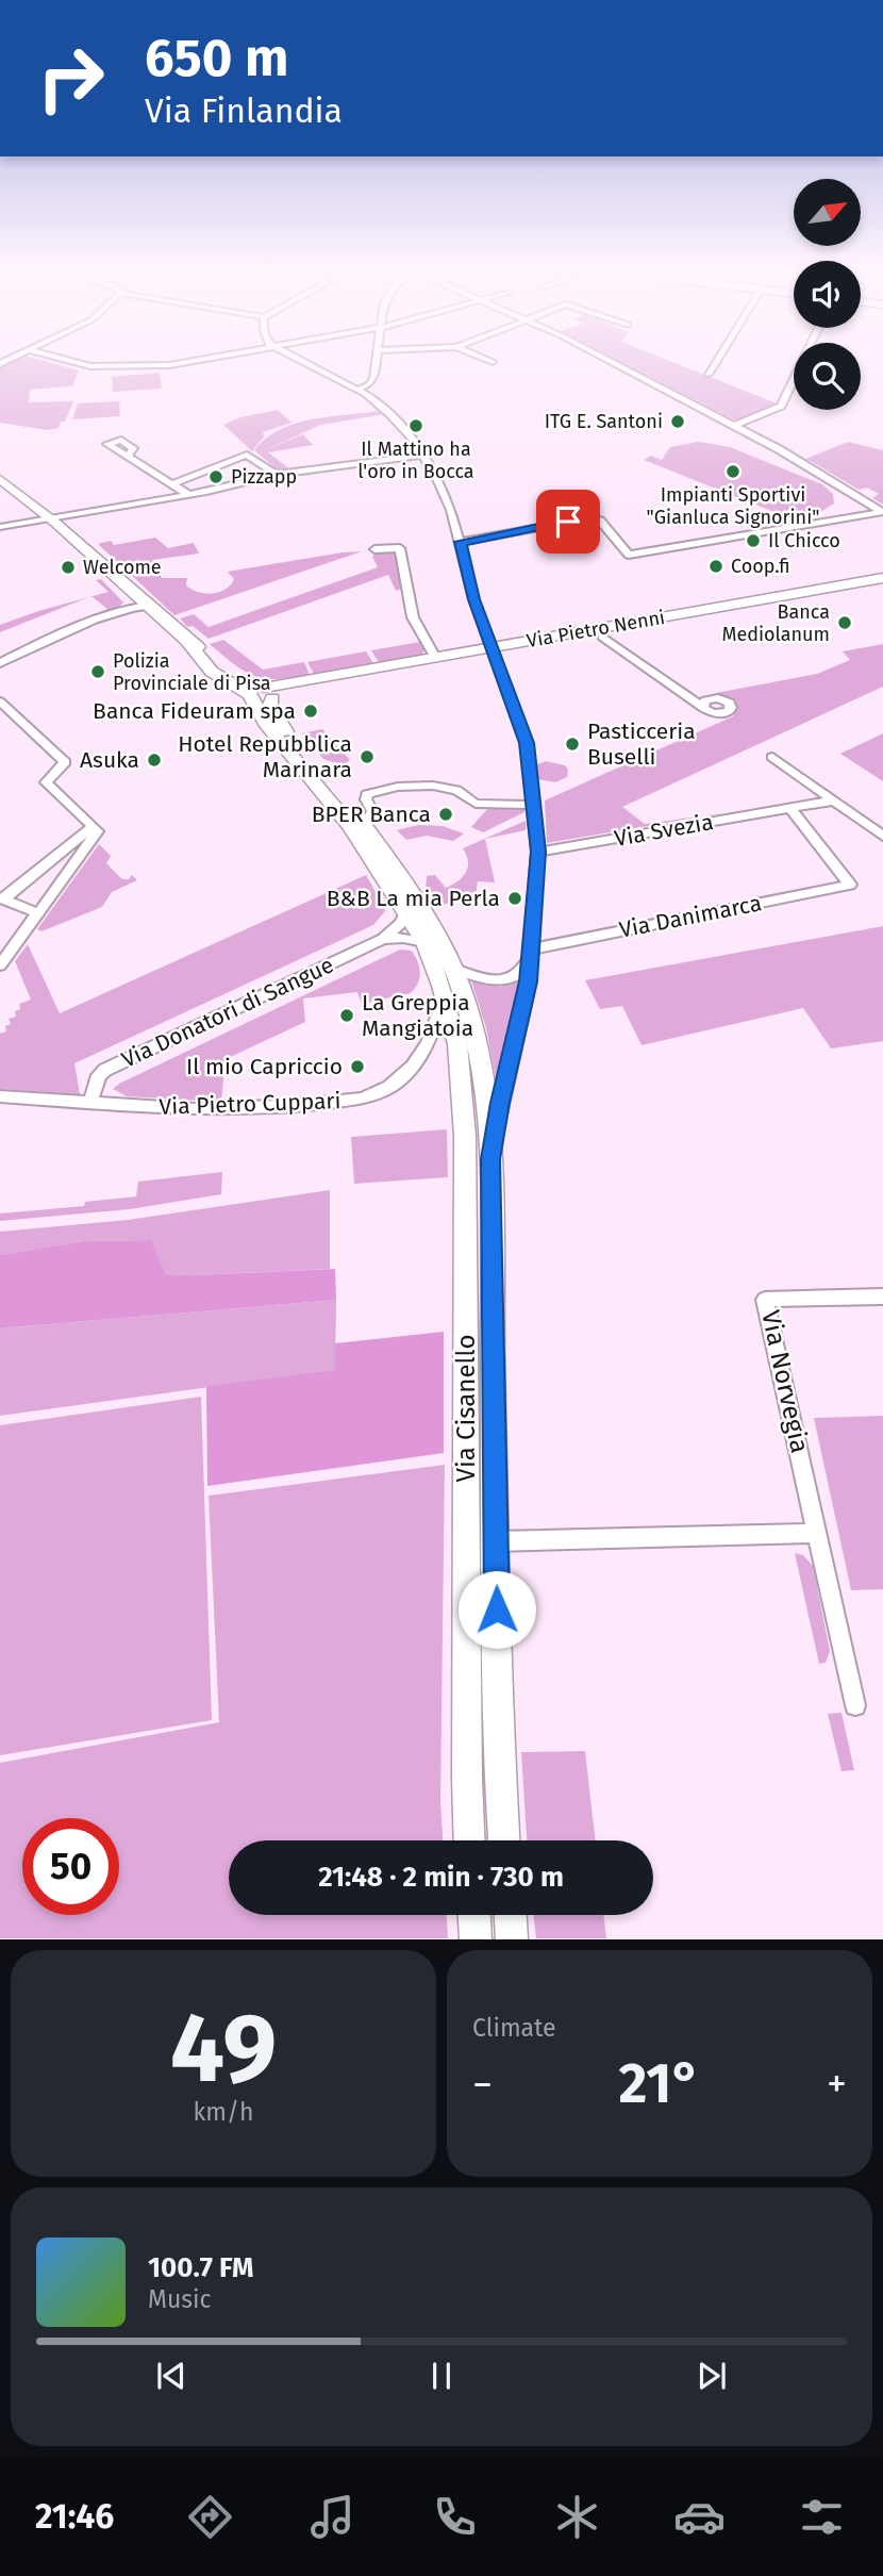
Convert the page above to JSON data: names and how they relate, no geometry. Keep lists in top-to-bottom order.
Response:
{
  "streets": {
    "main road": ["Via Pietro Nenni", "Via Cisanello"],
    "street": [
      "Via Svezia",
      "Via Danimarca",
      "Via Donatori di Sangue",
      "Via Pietro Cuppari",
      "Via Norvegia"
    ]
  },
  "crossings": [
    ["Via Pietro Nenni", "Via Cisanello"],
    ["Via Svezia", "Via Danimarca"],
    ["Via Svezia", "Via Cisanello"],
    ["Via Danimarca", "Via Cisanello"],
    ["Via Donatori di Sangue", "Via Pietro Cuppari"],
    ["Via Pietro Cuppari", "Via Cisanello"]
  ],
  "places": [
    "ITG E. Santoni",
    "Il Mattino ha l'oro in Bocca",
    "Impianti Sportivi \"Gianluca Signorini\"",
    "Pizzapp",
    "Il Chicco",
    "Coop.fi",
    "Welcome",
    "Banca Mediolanum",
    "Polizia Provinciale di Pisa",
    "Banca Fideuram spa",
    "Pasticceria Buselli",
    "Hotel Repubblica Marinara",
    "Asuka",
    "BPER Banca",
    "B&B La mia Perla",
    "La Greppia Mangiatoia",
    "Il mio Capriccio"
  ],
  "north": "top right",
  "page": {
    "turn": ["650 m", "Via Finlandia"],
    "limit": "50",
    "trip": "21:48 · 2 min · 730 m",
    "tile": [
      ["49", "km/h"],
      "Climate"
    ],
    "heat": ["−", "21°", "+"],
    "song": ["100.7 FM", "Music"],
    "tabs": "21:46"
  }
}
